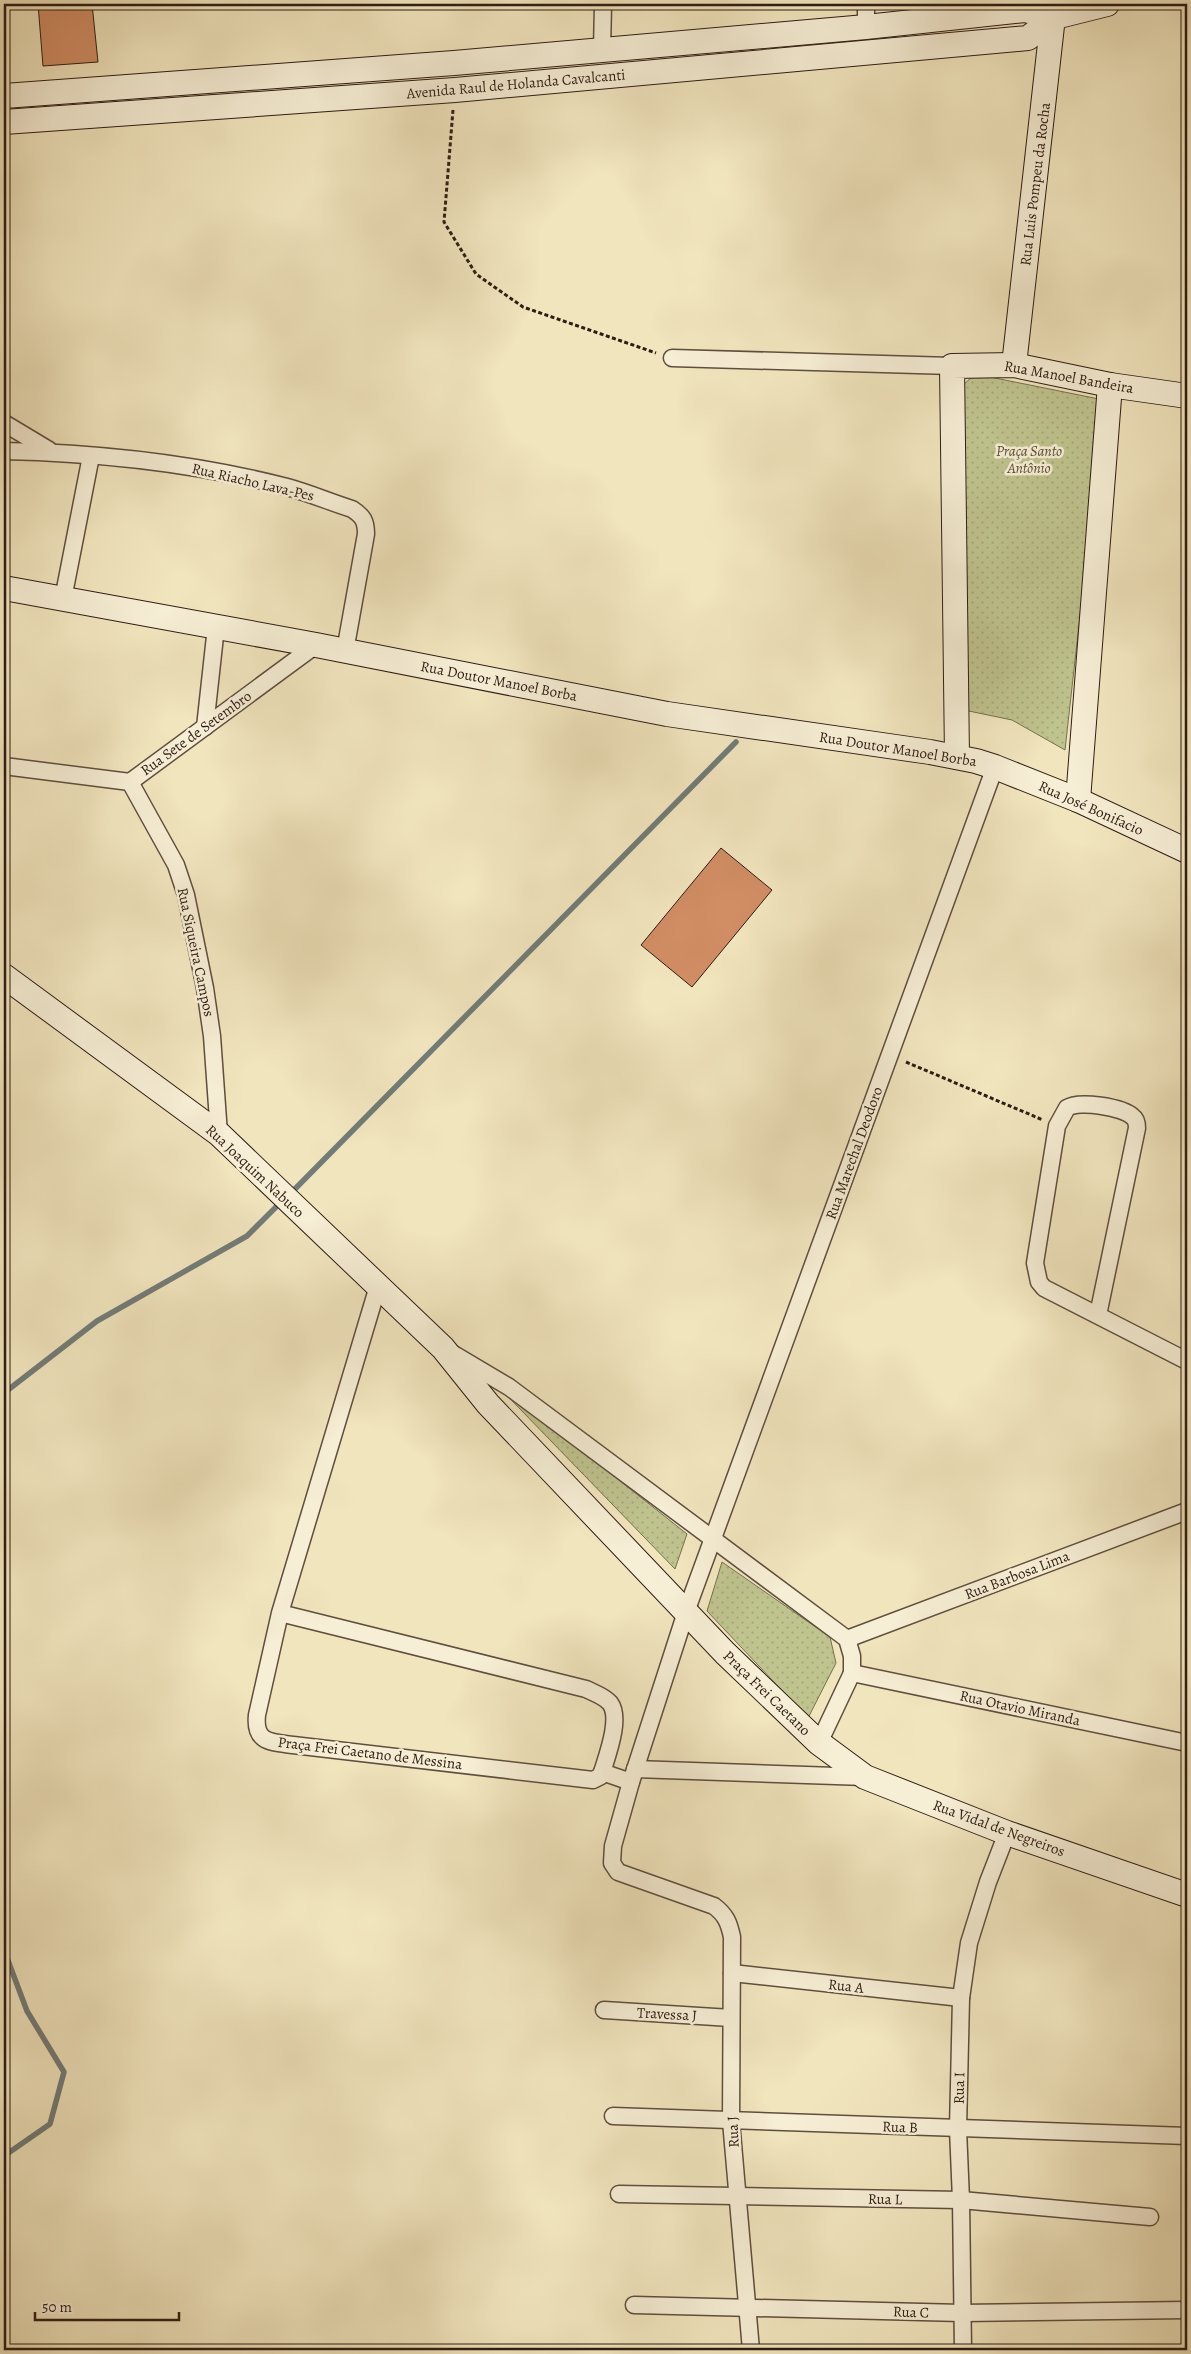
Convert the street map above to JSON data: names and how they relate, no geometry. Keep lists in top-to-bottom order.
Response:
{
  "streets": {
    "street": [
      "Avenida Raul de Holanda Cavalcanti",
      "Rua Luis Pompeu da Rocha",
      "Rua Manoel Bandeira",
      "Rua Riacho Lava-Pes",
      "Rua Doutor Manoel Borba",
      "Rua Sete de Setembro",
      "Rua José Bonifacio",
      "Rua Siqueira Campos",
      "Rua Marechal Deodoro",
      "Rua Joaquim Nabuco",
      "Rua Barbosa Lima",
      "Praça Frei Caetano",
      "Rua Otavio Miranda",
      "Praça Frei Caetano de Messina",
      "Rua Vidal de Negreiros",
      "Rua A",
      "Travessa J",
      "Rua I",
      "Rua B",
      "Rua J",
      "Rua L",
      "Rua C"
    ]
  },
  "crossings": [
    ["Avenida Raul de Holanda Cavalcanti", "Rua Luis Pompeu da Rocha"],
    ["Rua Luis Pompeu da Rocha", "Rua Manoel Bandeira"],
    ["Rua Riacho Lava-Pes", "Rua Doutor Manoel Borba"],
    ["Rua Doutor Manoel Borba", "Rua Sete de Setembro"],
    ["Rua Doutor Manoel Borba", "Rua José Bonifacio"],
    ["Rua Doutor Manoel Borba", "Rua Marechal Deodoro"],
    ["Rua Sete de Setembro", "Rua Siqueira Campos"],
    ["Rua José Bonifacio", "Rua Marechal Deodoro"],
    ["Rua Siqueira Campos", "Rua Joaquim Nabuco"],
    ["Rua Joaquim Nabuco", "Praça Frei Caetano"],
    ["Rua Joaquim Nabuco", "Praça Frei Caetano de Messina"],
    ["Praça Frei Caetano", "Rua Otavio Miranda"],
    ["Praça Frei Caetano", "Rua Vidal de Negreiros"],
    ["Rua Vidal de Negreiros", "Rua I"],
    ["Rua A", "Rua I"],
    ["Rua A", "Rua J"],
    ["Travessa J", "Rua J"],
    ["Rua I", "Rua B"],
    ["Rua I", "Rua L"],
    ["Rua I", "Rua C"],
    ["Rua B", "Rua J"],
    ["Rua J", "Rua L"],
    ["Rua J", "Rua C"]
  ],
  "parks": ["Praça Santo Antônio"],
  "scale_bar": "50 m"
}
